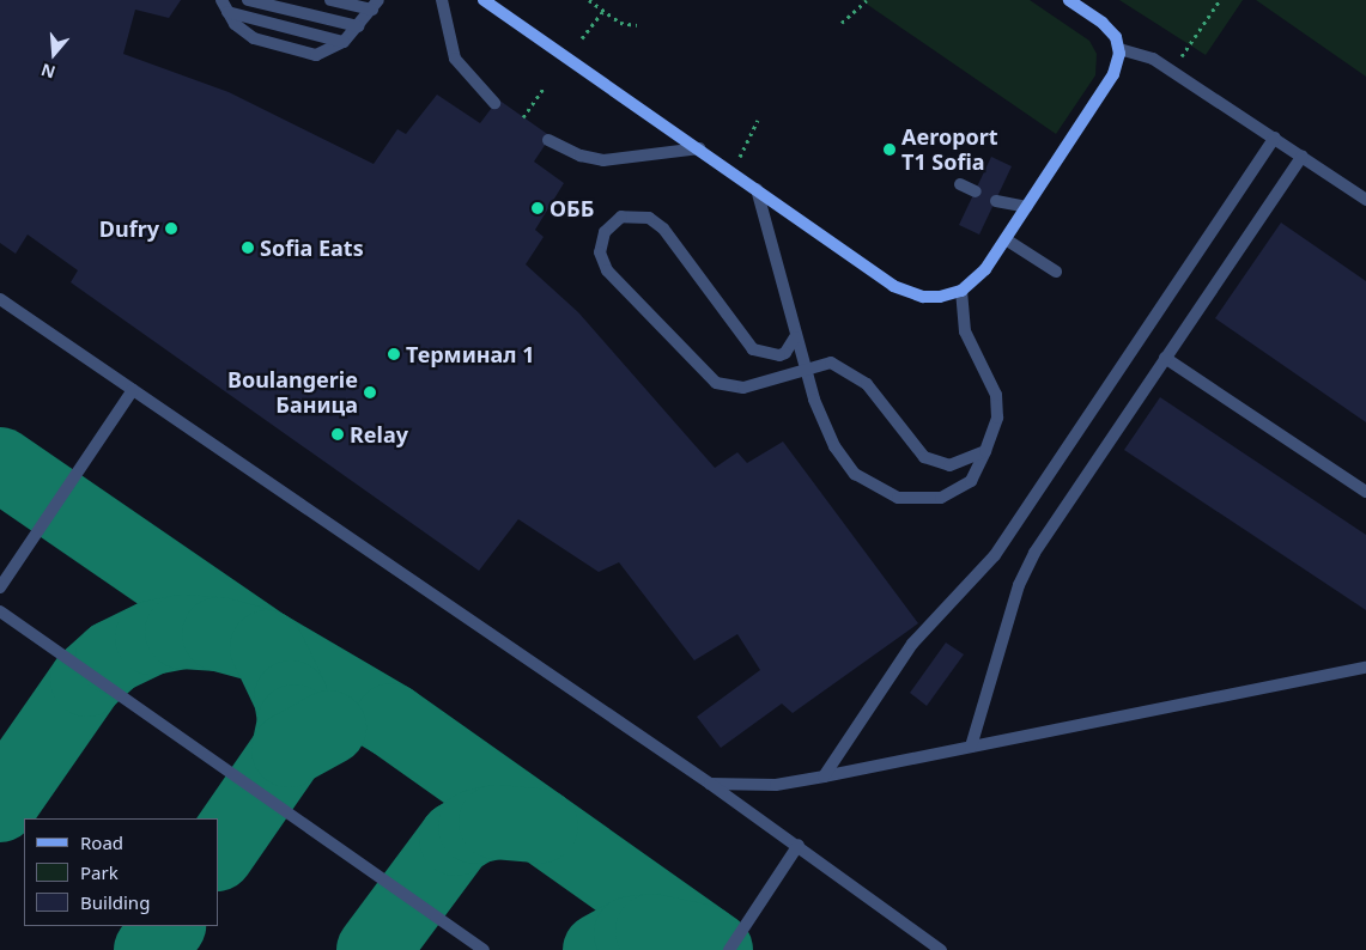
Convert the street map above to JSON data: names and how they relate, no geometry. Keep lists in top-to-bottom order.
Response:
{
  "places": [
    "Aeroport T1 Sofia",
    "ОББ",
    "Dufry",
    "Sofia Eats",
    "Терминал 1",
    "Boulangerie Баница",
    "Relay"
  ],
  "legend": ["Road", "Park", "Building"],
  "north": "bottom"
}
